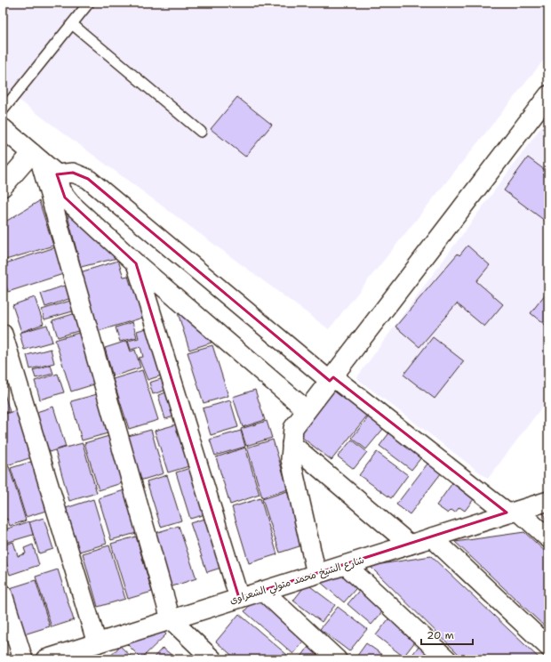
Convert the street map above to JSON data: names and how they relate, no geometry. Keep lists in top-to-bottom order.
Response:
{
  "streets": {
    "street": ["شارع الشيخ محمد متولي الشعراوى"]
  },
  "scale_bar": "20 m"
}
